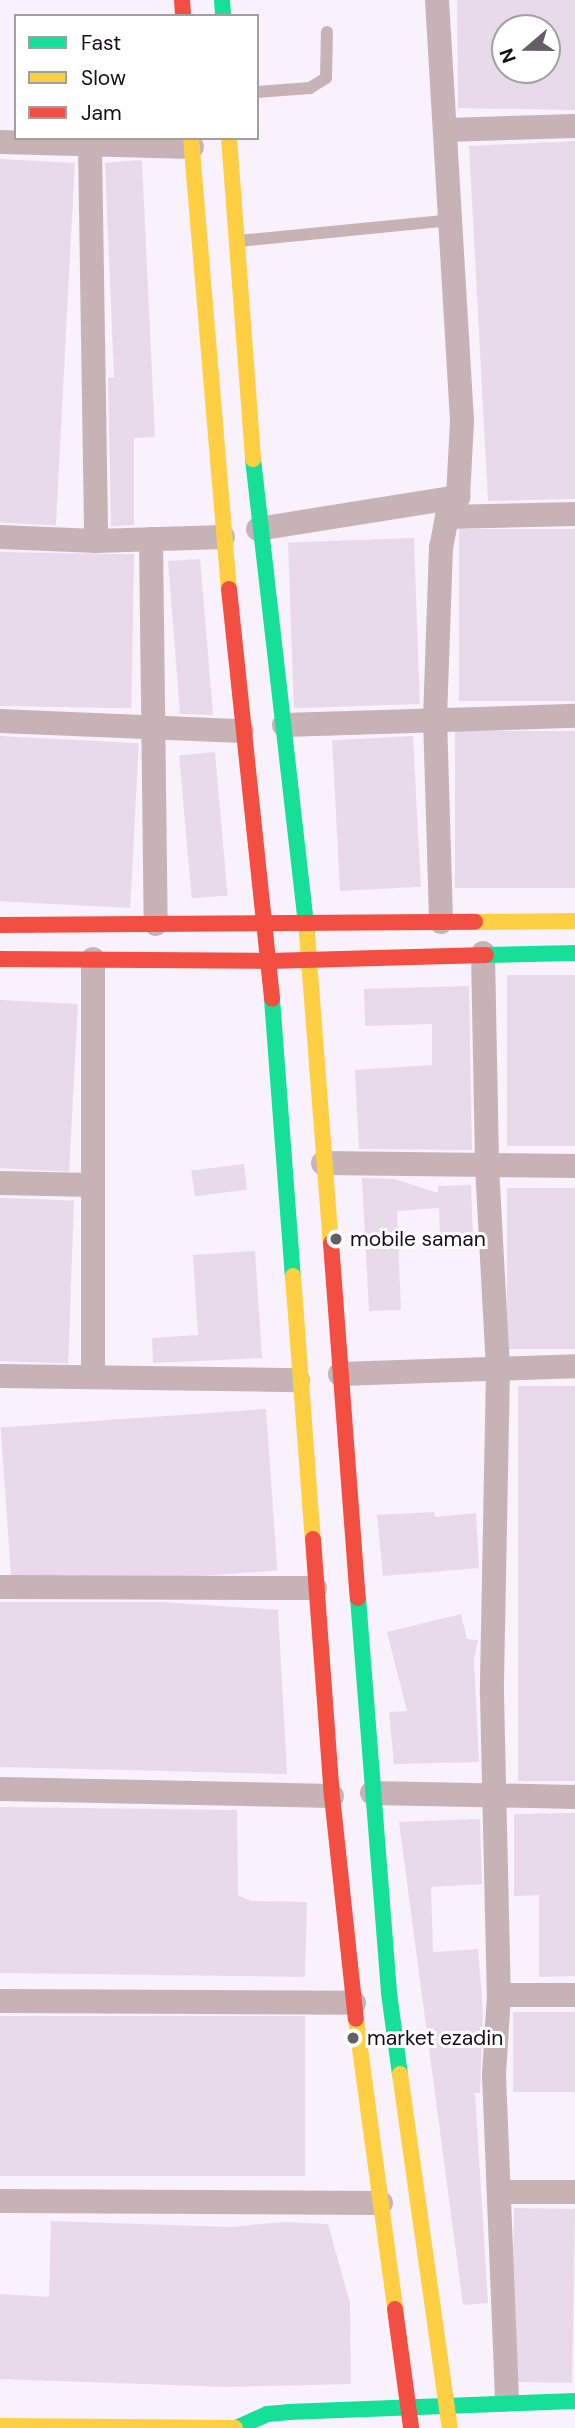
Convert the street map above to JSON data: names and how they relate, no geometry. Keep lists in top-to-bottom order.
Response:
{
  "places": ["mobile saman", "market ezadin"],
  "legend": ["Fast", "Slow", "Jam"],
  "north": "left"
}
